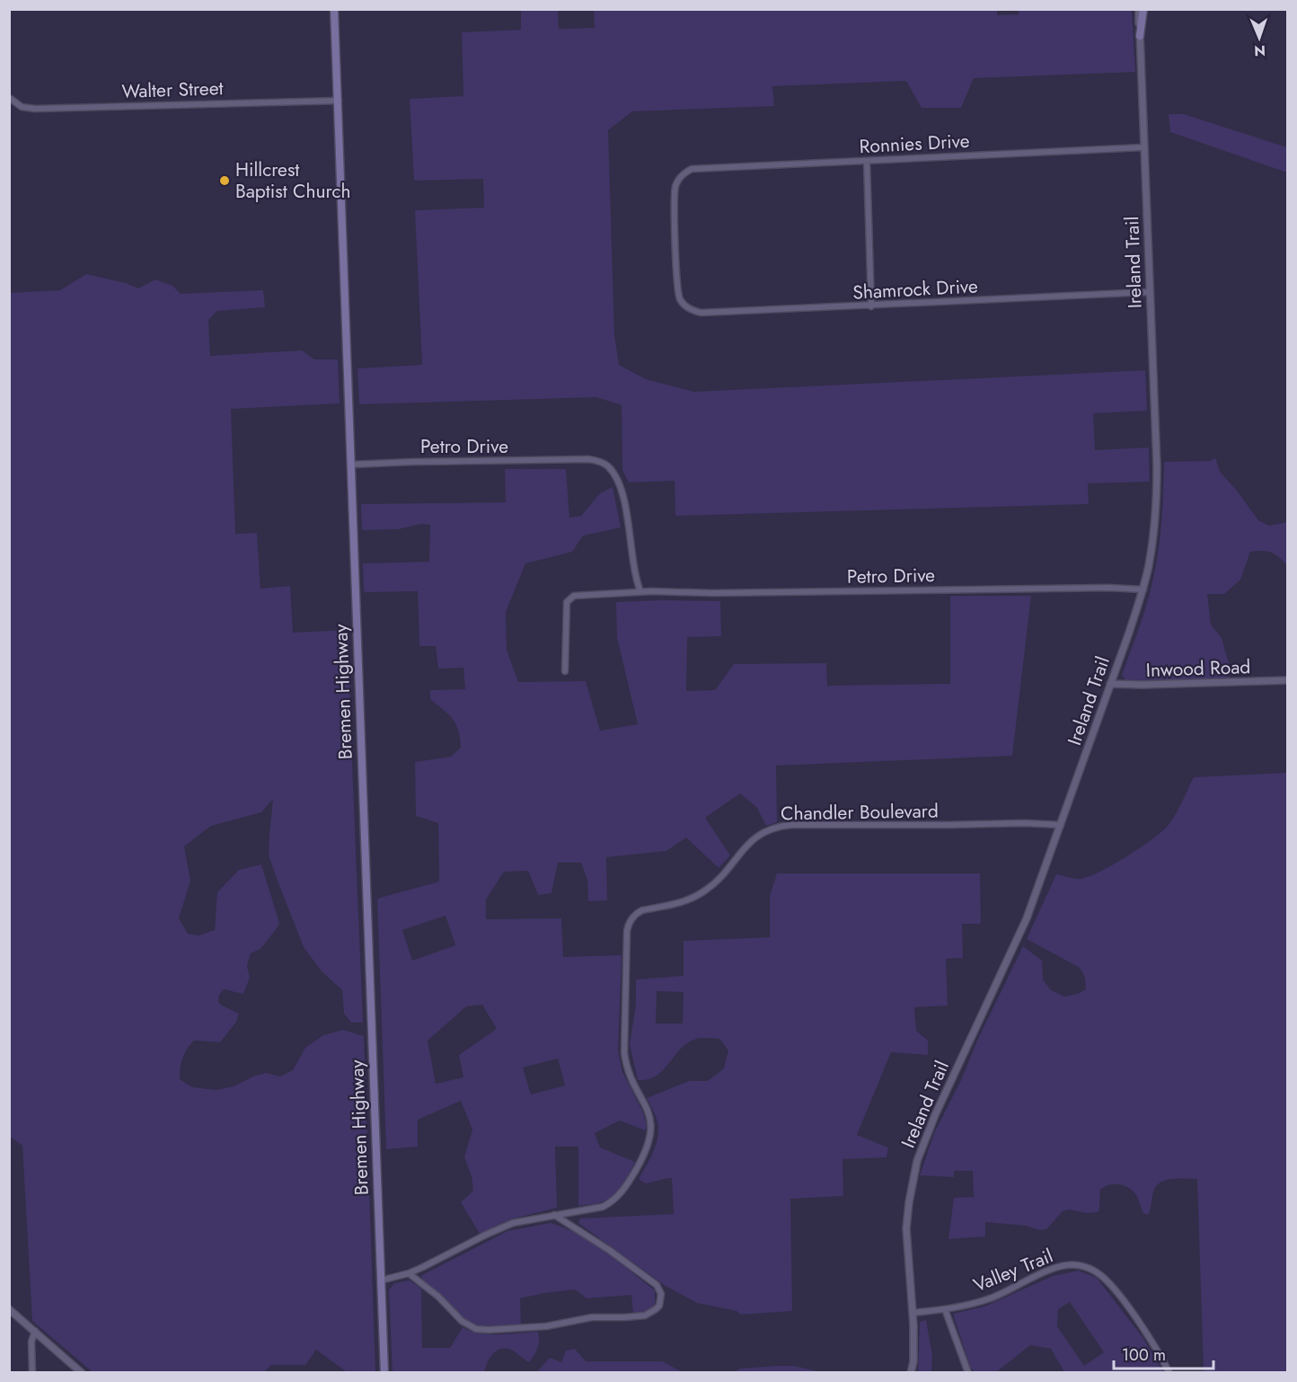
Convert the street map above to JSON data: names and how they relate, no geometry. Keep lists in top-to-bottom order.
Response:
{
  "streets": {
    "main road": ["Bremen Highway"],
    "street": [
      "Walter Street",
      "Ronnies Drive",
      "Ireland Trail",
      "Shamrock Drive",
      "Petro Drive",
      "Inwood Road",
      "Chandler Boulevard",
      "Valley Trail"
    ]
  },
  "crossings": [
    ["Walter Street", "Bremen Highway"],
    ["Ronnies Drive", "Ireland Trail"],
    ["Ronnies Drive", "Shamrock Drive"],
    ["Ireland Trail", "Shamrock Drive"],
    ["Ireland Trail", "Petro Drive"],
    ["Ireland Trail", "Inwood Road"],
    ["Ireland Trail", "Chandler Boulevard"],
    ["Ireland Trail", "Valley Trail"],
    ["Petro Drive", "Bremen Highway"],
    ["Bremen Highway", "Chandler Boulevard"]
  ],
  "places": ["Hillcrest Baptist Church"],
  "scale_bar": "100 m",
  "north": "bottom"
}
